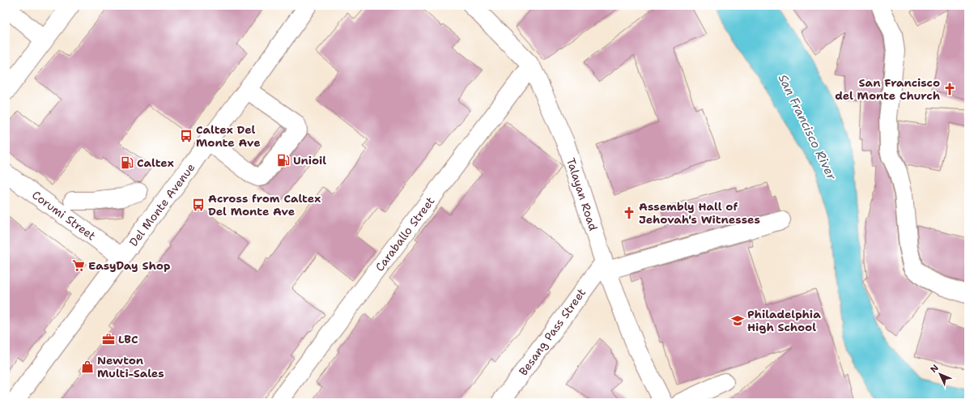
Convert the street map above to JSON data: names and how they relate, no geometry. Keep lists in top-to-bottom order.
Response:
{
  "streets": {
    "street": [
      "Talayan Road",
      "Del Monte Avenue",
      "Corumi Street",
      "Caraballo Street",
      "Besang Pass Street"
    ]
  },
  "crossings": [
    ["Talayan Road", "Caraballo Street"],
    ["Talayan Road", "Besang Pass Street"],
    ["Del Monte Avenue", "Corumi Street"]
  ],
  "water": ["San Francisco River"],
  "places": {
    "church": ["San Francisco del Monte Church", "Assembly Hall of Jehovah's Witnesses"],
    "bus stop": ["Caltex Del Monte Ave", "Across from Caltex Del Monte Ave"],
    "fuel station": ["Unioil", "Caltex"],
    "supermarket": ["EasyDay Shop"],
    "school or university": ["Philadelphia High School"],
    "office": ["LBC"],
    "shop": ["Newton Multi-Sales"]
  },
  "north": "top left"
}
